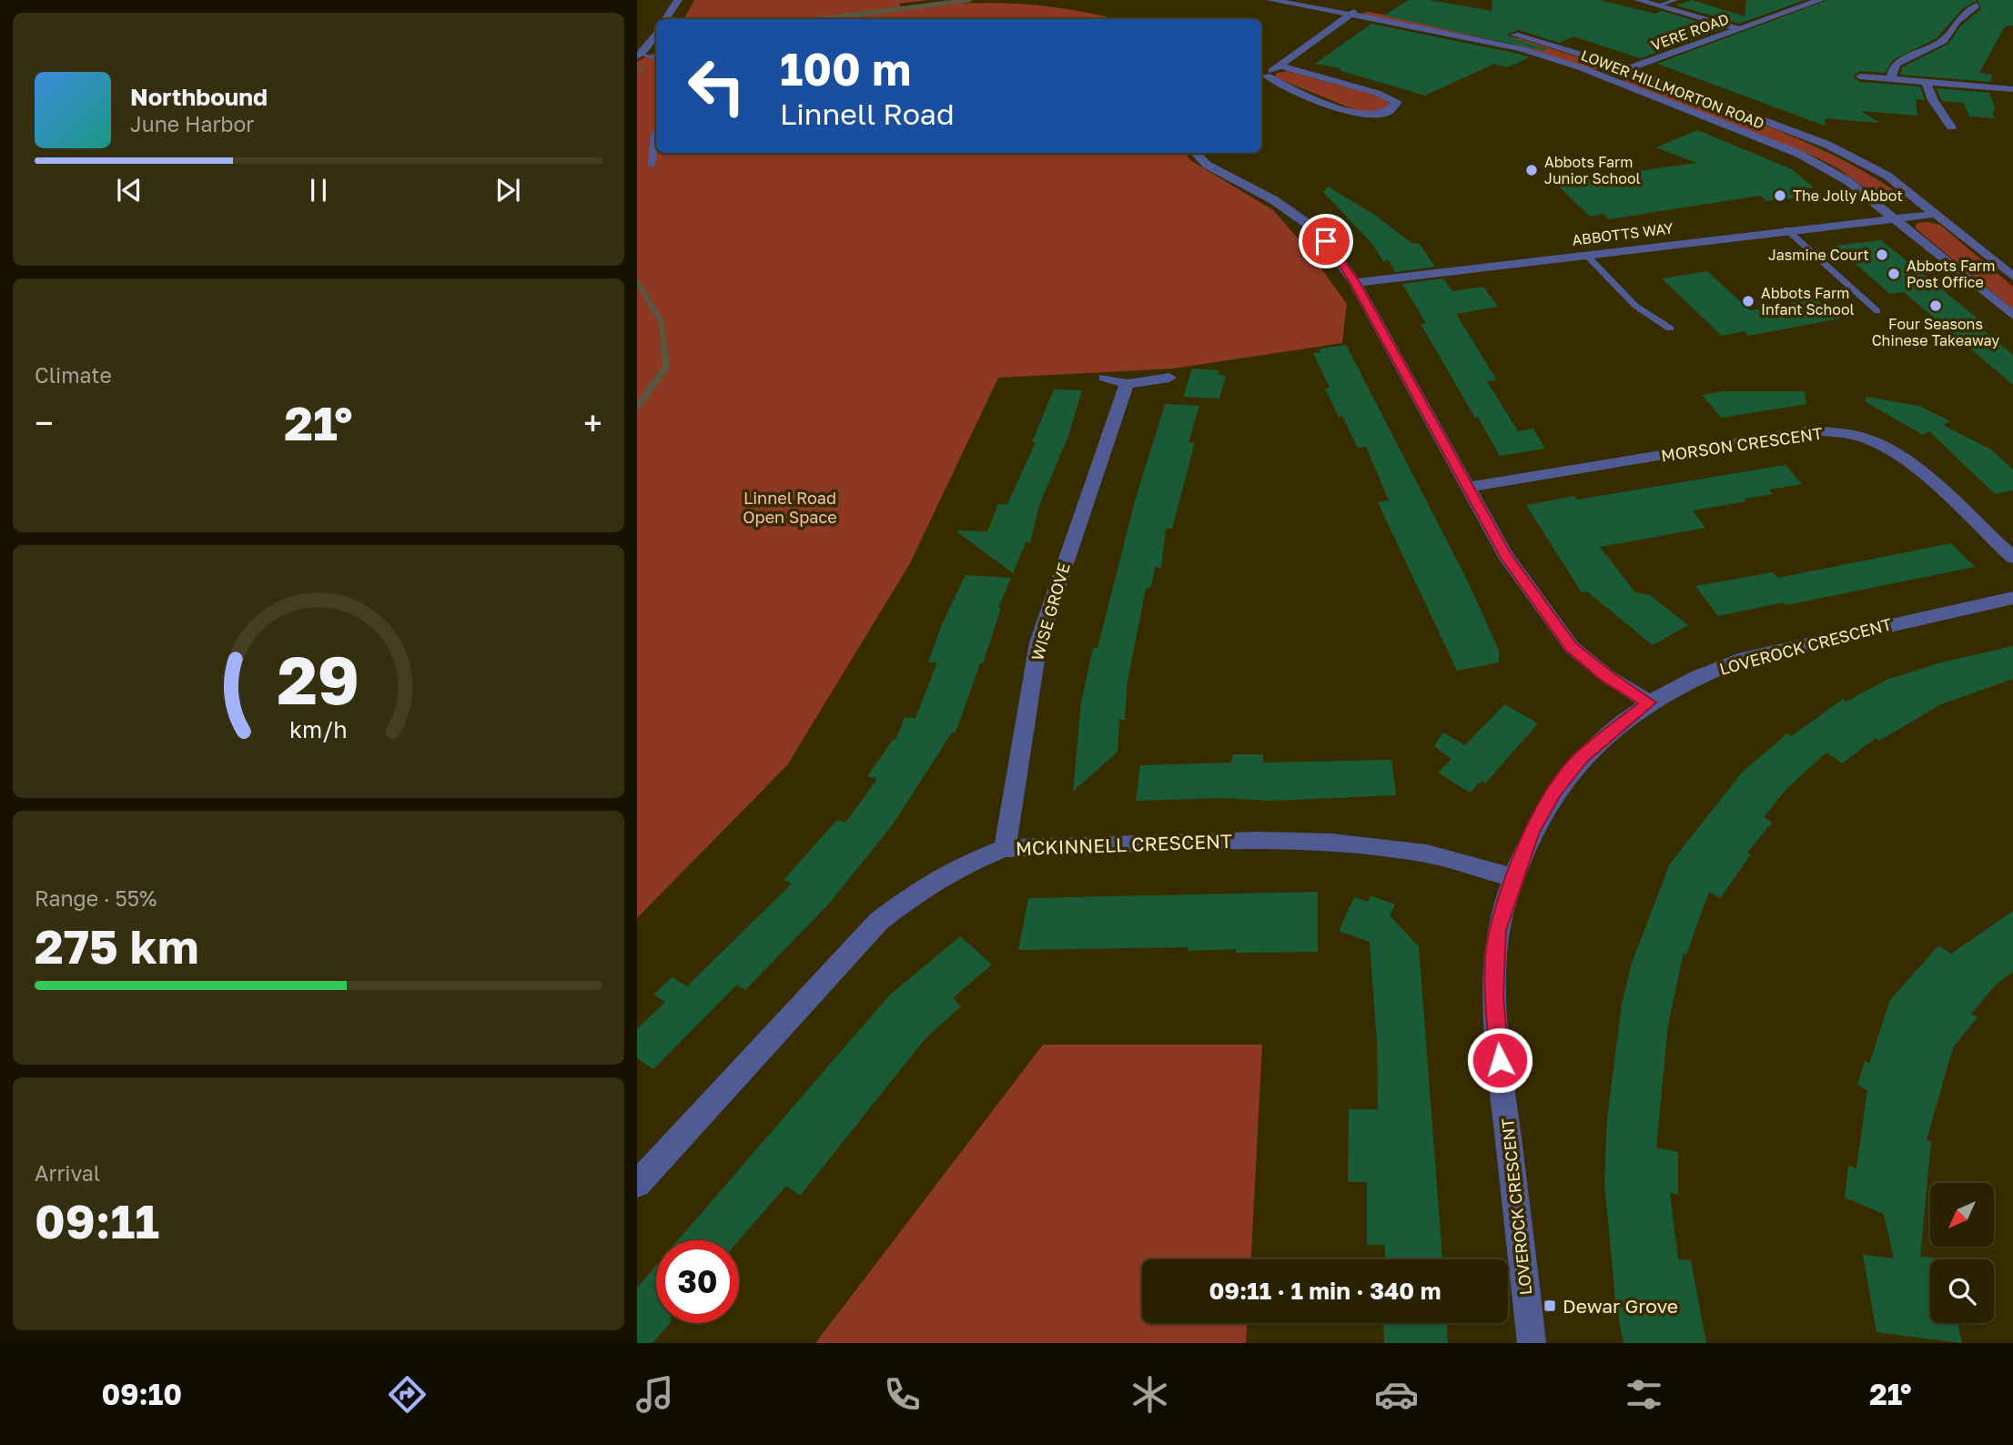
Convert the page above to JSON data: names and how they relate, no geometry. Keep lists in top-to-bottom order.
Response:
{
  "streets": {
    "street": [
      "VERE ROAD",
      "LOWER HILLMORTON ROAD",
      "ABBOTTS WAY",
      "MORSON CRESCENT",
      "WISE GROVE",
      "LOVEROCK CRESCENT",
      "MCKINNELL CRESCENT"
    ]
  },
  "crossings": [
    ["VERE ROAD", "LOWER HILLMORTON ROAD"],
    ["LOWER HILLMORTON ROAD", "ABBOTTS WAY"],
    ["WISE GROVE", "MCKINNELL CRESCENT"],
    ["LOVEROCK CRESCENT", "MCKINNELL CRESCENT"]
  ],
  "parks": ["Linnel Road Open Space"],
  "places": {
    "other": [
      "Abbots Farm Junior School",
      "The Jolly Abbot",
      "Jasmine Court",
      "Abbots Farm Post Office",
      "Abbots Farm Infant School",
      "Four Seasons Chinese Takeaway"
    ],
    "transit": ["Dewar Grove"]
  },
  "north": "bottom left",
  "page": {
    "turn": ["100 m", "Linnell Road"],
    "song": ["Northbound", "June Harbor"],
    "tile": [
      "Climate",
      ["Range · 55%", "275 km"],
      ["Arrival", "09:11"]
    ],
    "heat": ["−", "21°", "+"],
    "limit": "30",
    "trip": "09:11 · 1 min · 340 m",
    "tabs": ["09:10", "21°"],
    "gauge": ["29", "km/h"]
  }
}
